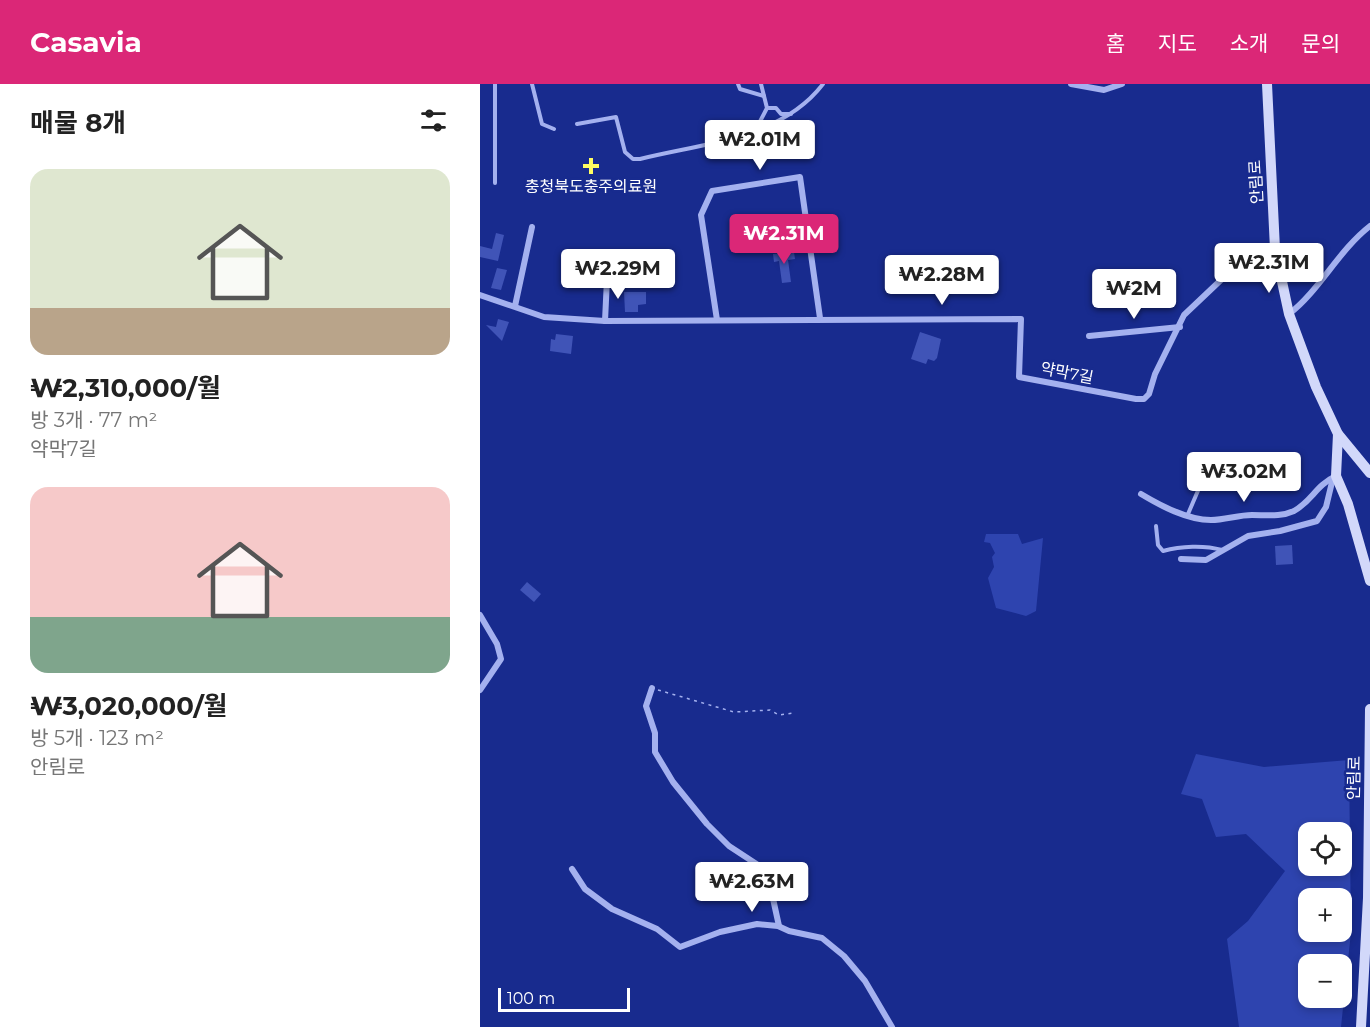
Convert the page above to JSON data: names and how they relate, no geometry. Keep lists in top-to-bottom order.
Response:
{
  "streets": {
    "street": ["안림로", "약막7길"]
  },
  "crossings": [
    ["안림로", "약막7길"]
  ],
  "places": {
    "health": ["충청북도충주의료원"]
  },
  "scale_bar": "100 m",
  "page": {
    "header": "Casavia",
    "nav": [
      "홈",
      "지도",
      "소개",
      "문의"
    ],
    "heading": "매물 8개",
    "price": [
      "₩2.01M",
      "₩2.31M",
      "₩2.31M",
      "₩2.29M",
      "₩2.28M",
      "₩2M",
      "₩3.02M",
      "₩2.63M"
    ],
    "list": [
      {
        "name": "₩2,310,000/월",
        "note": "방 3개 · 77 m² · 약막7길"
      },
      {
        "name": "₩3,020,000/월",
        "note": "방 5개 · 123 m² · 안림로"
      }
    ],
    "map_buttons": ["+", "−"],
    "scale": "100 m"
  }
}
